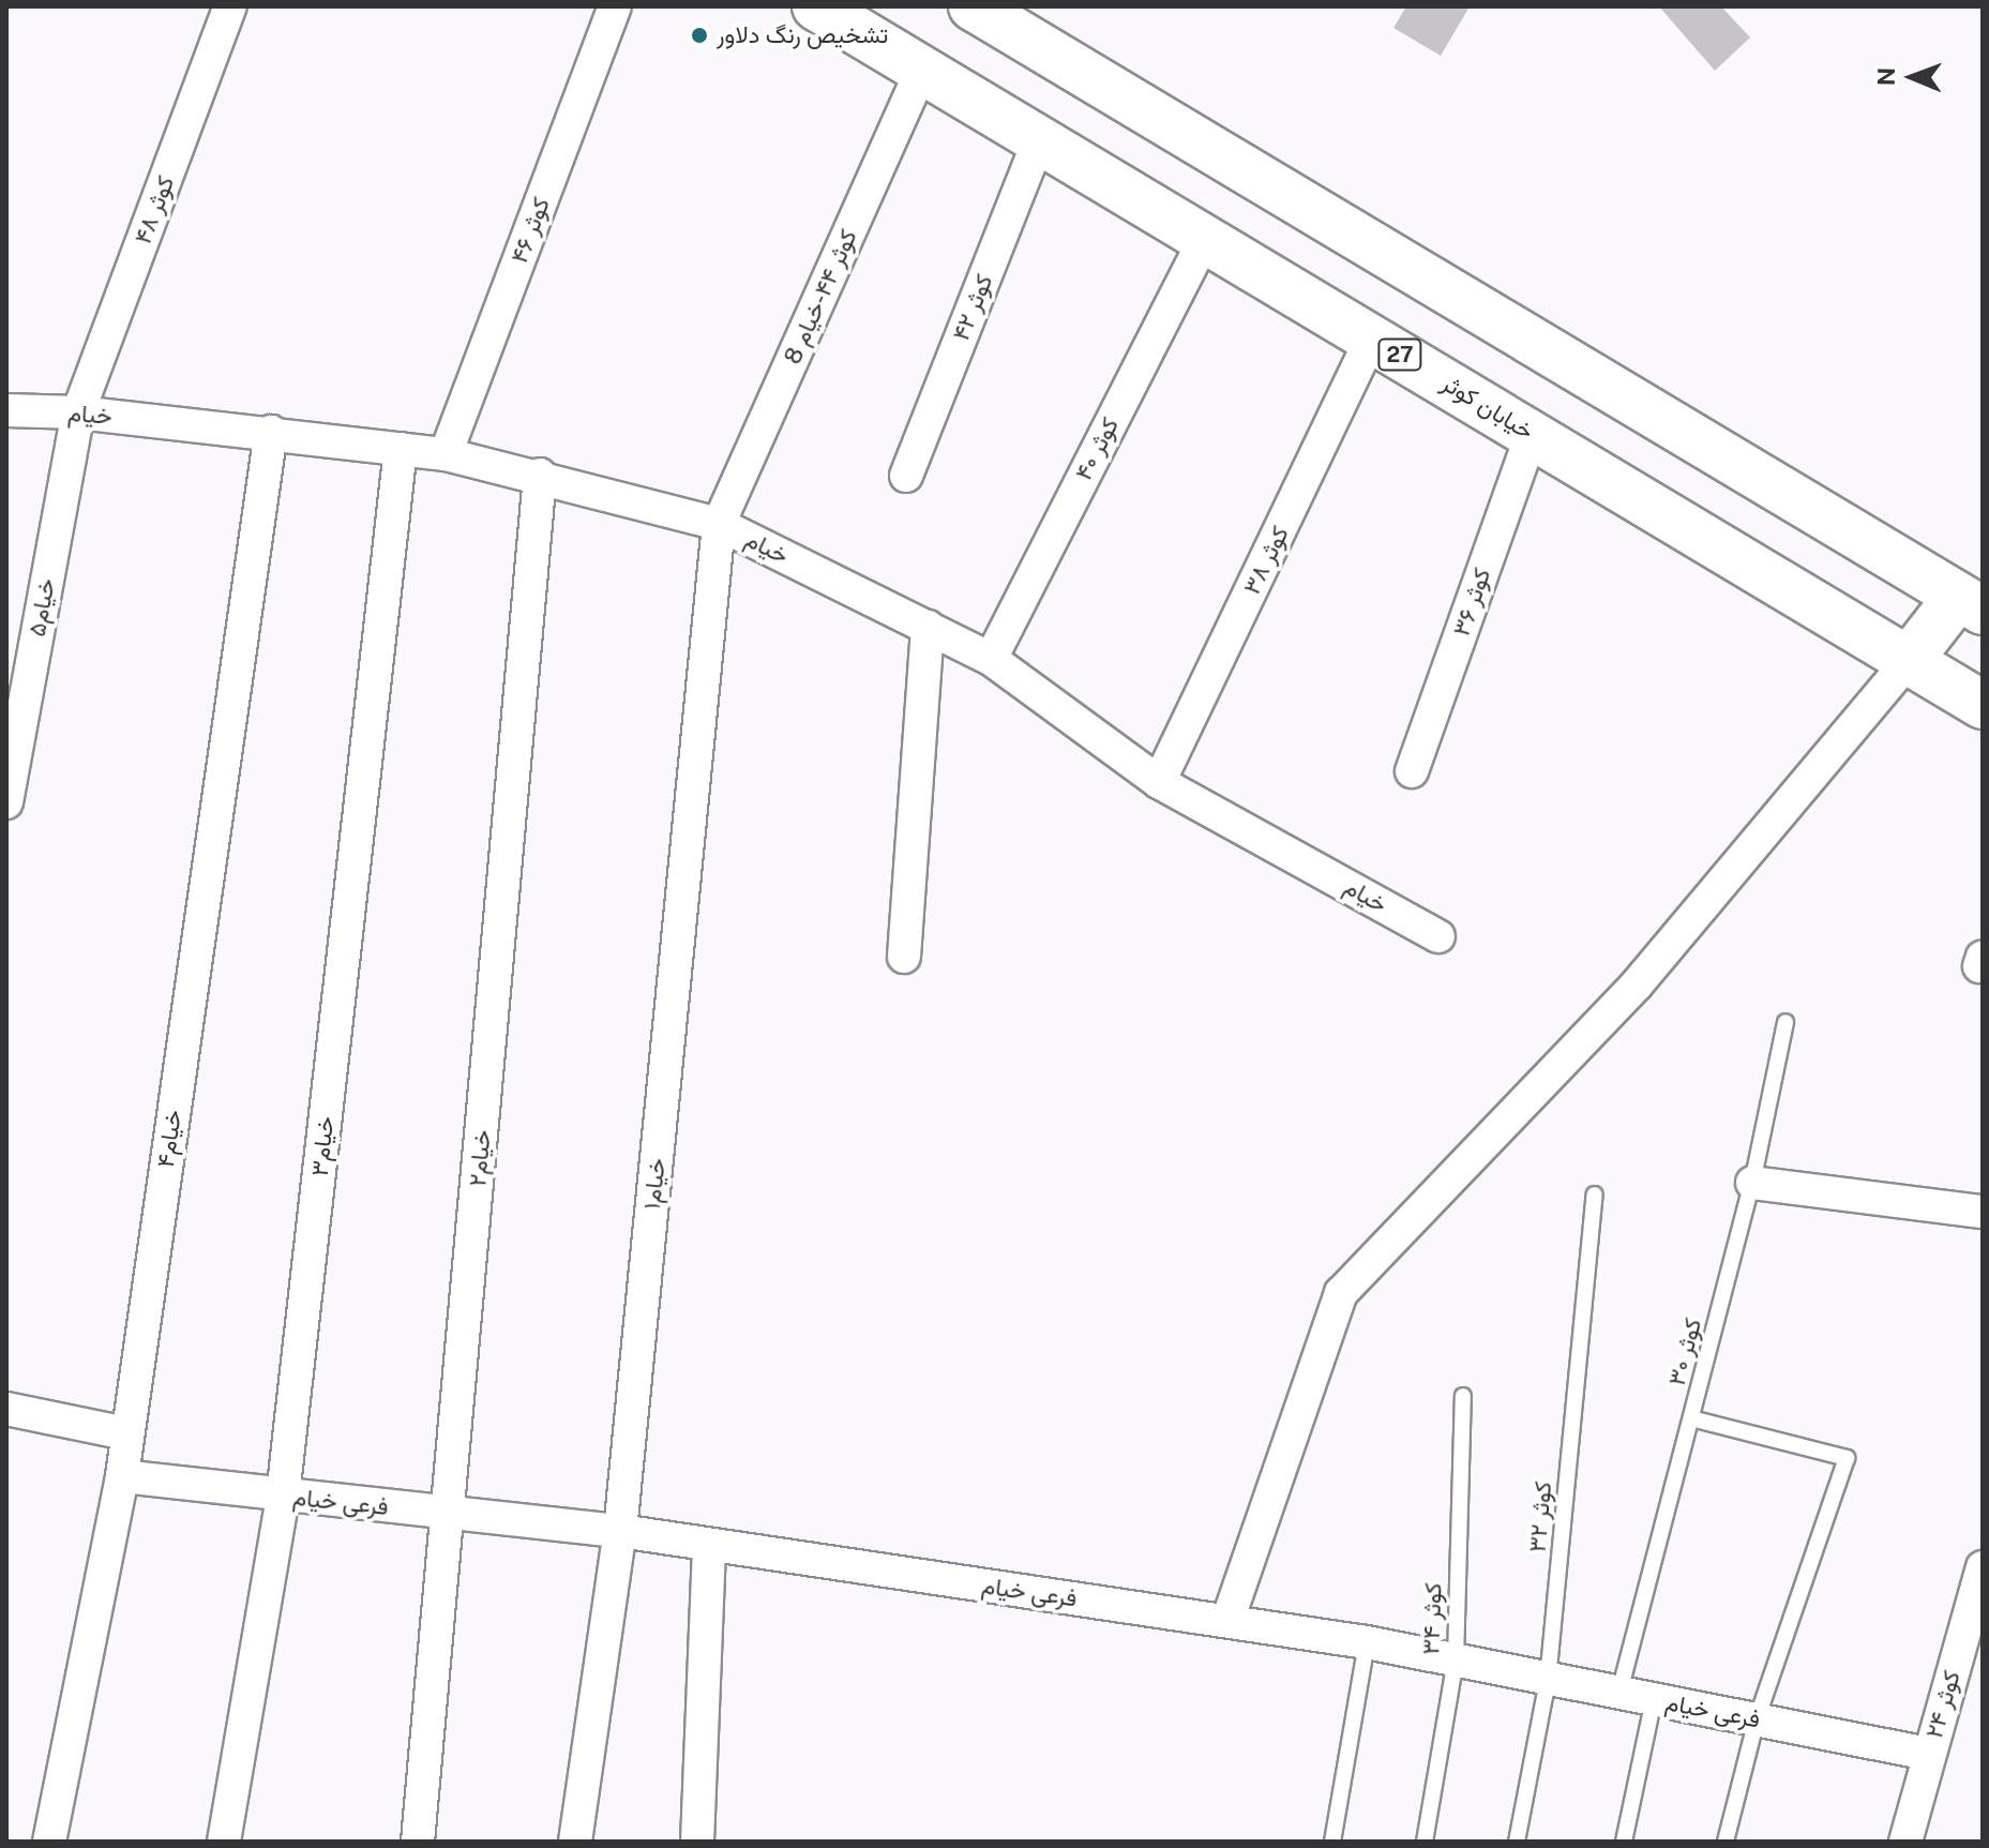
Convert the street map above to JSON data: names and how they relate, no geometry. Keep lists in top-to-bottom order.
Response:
{
  "streets": {
    "main road": ["27", "خیابان کوثر"],
    "street": [
      "کوثر ۴۸",
      "کوثر ۴۶",
      "کوثر ۴۴-خیام 8",
      "کوثر ۴۲",
      "خیام",
      "کوثر ۴۰",
      "کوثر ۳۸",
      "کوثر ۳۶",
      "خیام۵",
      "خیام۴",
      "خیام۳",
      "خیام۲",
      "خیام۱",
      "فرعی خیام",
      "کوثر ۲۴"
    ],
    "lane": ["کوثر ۳۰", "کوثر ۳۲", "کوثر ۳۴"]
  },
  "crossings": [
    ["کوثر ۴۸", "خیام"],
    ["کوثر ۴۸", "خیام۵"],
    ["کوثر ۴۶", "خیام"],
    ["کوثر ۴۴-خیام 8", "خیابان کوثر"],
    ["کوثر ۴۴-خیام 8", "خیام"],
    ["کوثر ۴۴-خیام 8", "خیام۱"],
    ["کوثر ۴۲", "خیابان کوثر"],
    ["خیابان کوثر", "کوثر ۴۰"],
    ["خیابان کوثر", "کوثر ۳۸"],
    ["خیابان کوثر", "کوثر ۳۶"],
    ["خیام", "کوثر ۴۰"],
    ["خیام", "کوثر ۳۸"],
    ["خیام", "خیام۵"],
    ["خیام", "خیام۴"],
    ["خیام", "خیام۳"],
    ["خیام", "خیام۲"],
    ["خیام", "خیام۱"],
    ["خیام۴", "فرعی خیام"],
    ["خیام۳", "فرعی خیام"],
    ["خیام۲", "فرعی خیام"],
    ["خیام۱", "فرعی خیام"],
    ["کوثر ۳۰", "فرعی خیام"],
    ["فرعی خیام", "کوثر ۳۲"],
    ["فرعی خیام", "کوثر ۳۴"],
    ["فرعی خیام", "کوثر ۲۴"]
  ],
  "places": ["تشخیص رنگ دلاور"],
  "north": "left"
}
